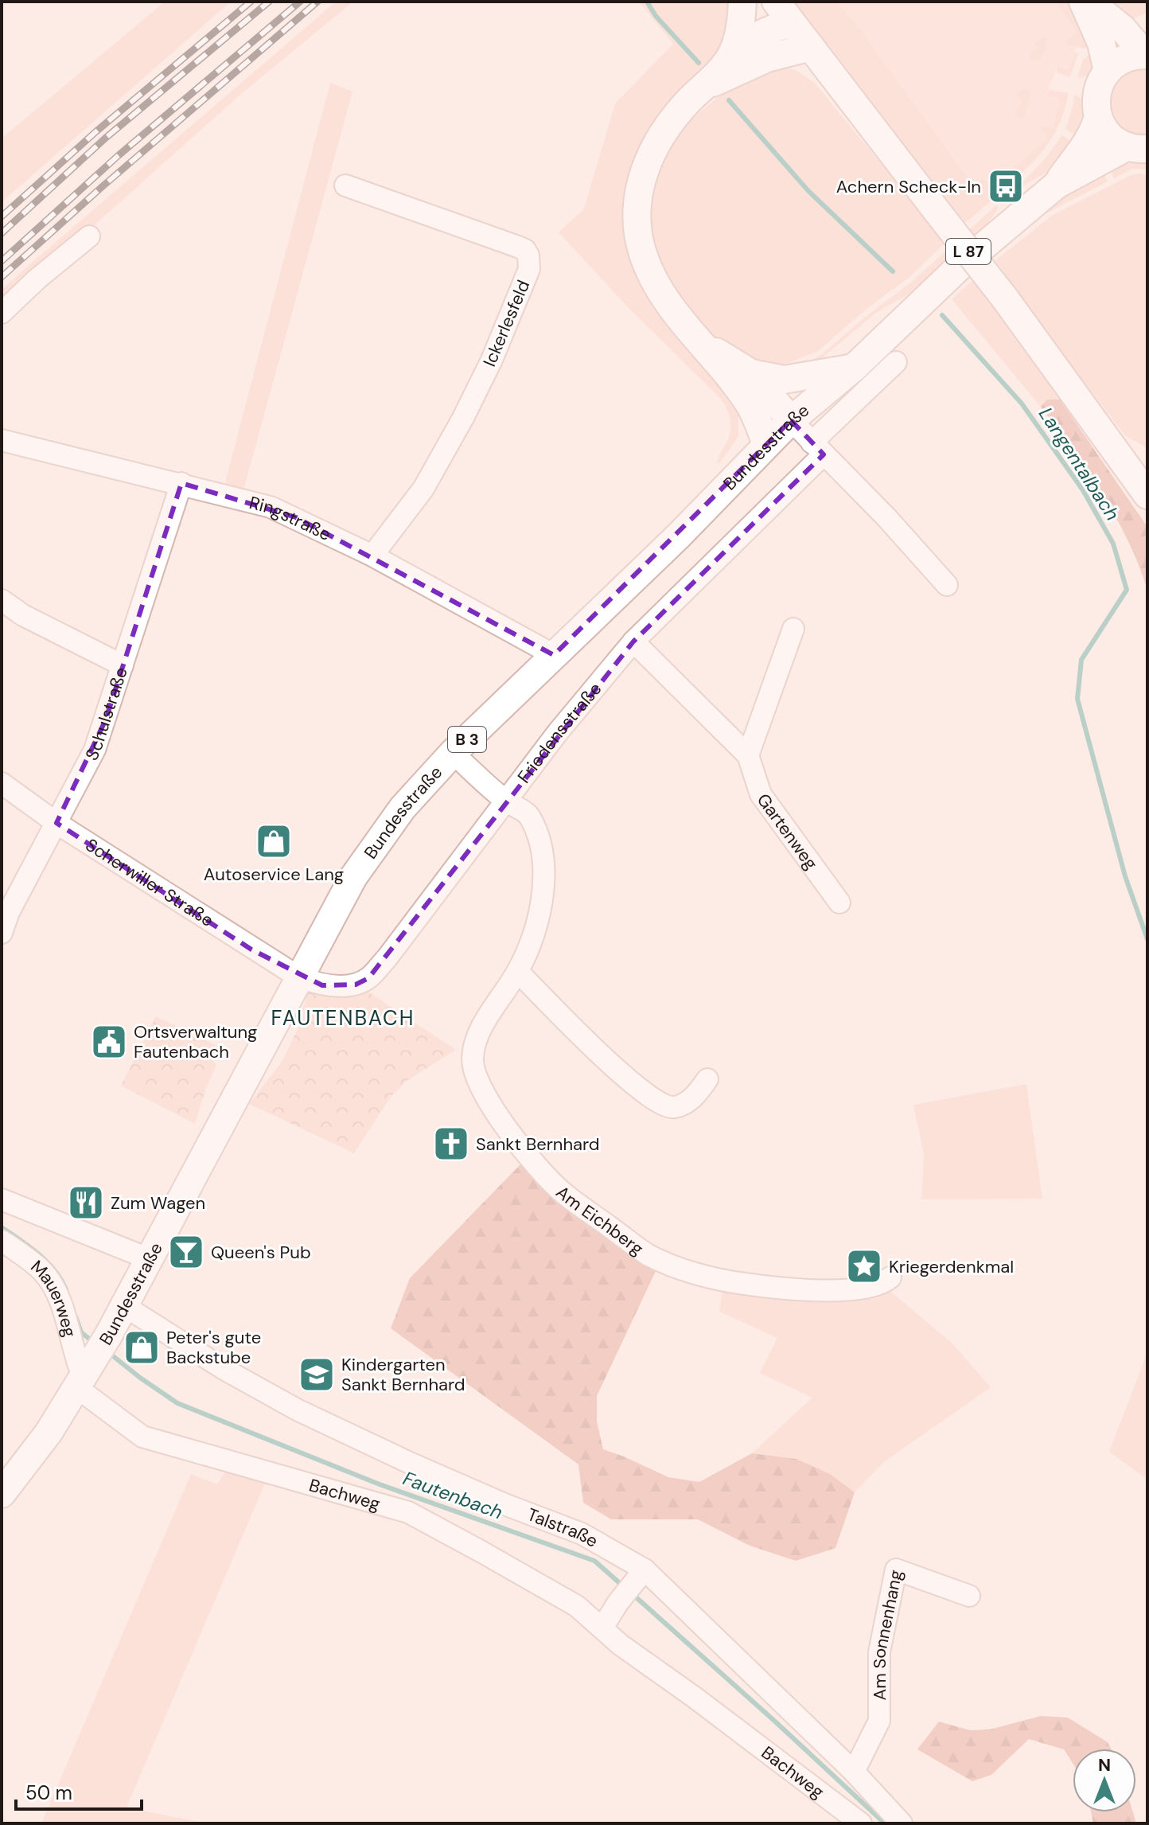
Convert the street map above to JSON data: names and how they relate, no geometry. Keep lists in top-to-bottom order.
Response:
{
  "streets": {
    "main road": ["L 87", "Bundesstraße", "B 3"],
    "street": [
      "Ickerlesfeld",
      "Ringstraße",
      "Schulstraße",
      "Friedensstraße",
      "Gartenweg",
      "Scherwiller Straße",
      "Am Eichberg",
      "Mauerweg",
      "Bachweg",
      "Talstraße",
      "Am Sonnenhang"
    ]
  },
  "crossings": [
    ["Ickerlesfeld", "Ringstraße"],
    ["Bundesstraße", "Ringstraße"],
    ["Bundesstraße", "Friedensstraße"],
    ["Bundesstraße", "B 3"],
    ["Bundesstraße", "Scherwiller Straße"],
    ["Bundesstraße", "Am Eichberg"],
    ["Bundesstraße", "Mauerweg"],
    ["Bundesstraße", "Bachweg"],
    ["Bundesstraße", "Talstraße"],
    ["Ringstraße", "Schulstraße"],
    ["Schulstraße", "Scherwiller Straße"],
    ["Friedensstraße", "Gartenweg"],
    ["Friedensstraße", "Scherwiller Straße"],
    ["Friedensstraße", "Am Eichberg"],
    ["Mauerweg", "Bachweg"],
    ["Talstraße", "Am Sonnenhang"]
  ],
  "districts": ["FAUTENBACH"],
  "water": ["Langentalbach", "Fautenbach"],
  "places": {
    "bus stop": ["Achern Scheck-In"],
    "shop": ["Autoservice Lang", "Peter's gute Backstube"],
    "public building": ["Ortsverwaltung Fautenbach"],
    "church": ["Sankt Bernhard"],
    "restaurant": ["Zum Wagen"],
    "bar": ["Queen's Pub"],
    "place": ["Kriegerdenkmal"],
    "school or university": ["Kindergarten Sankt Bernhard"]
  },
  "scale_bar": "50 m",
  "north": "top"
}
